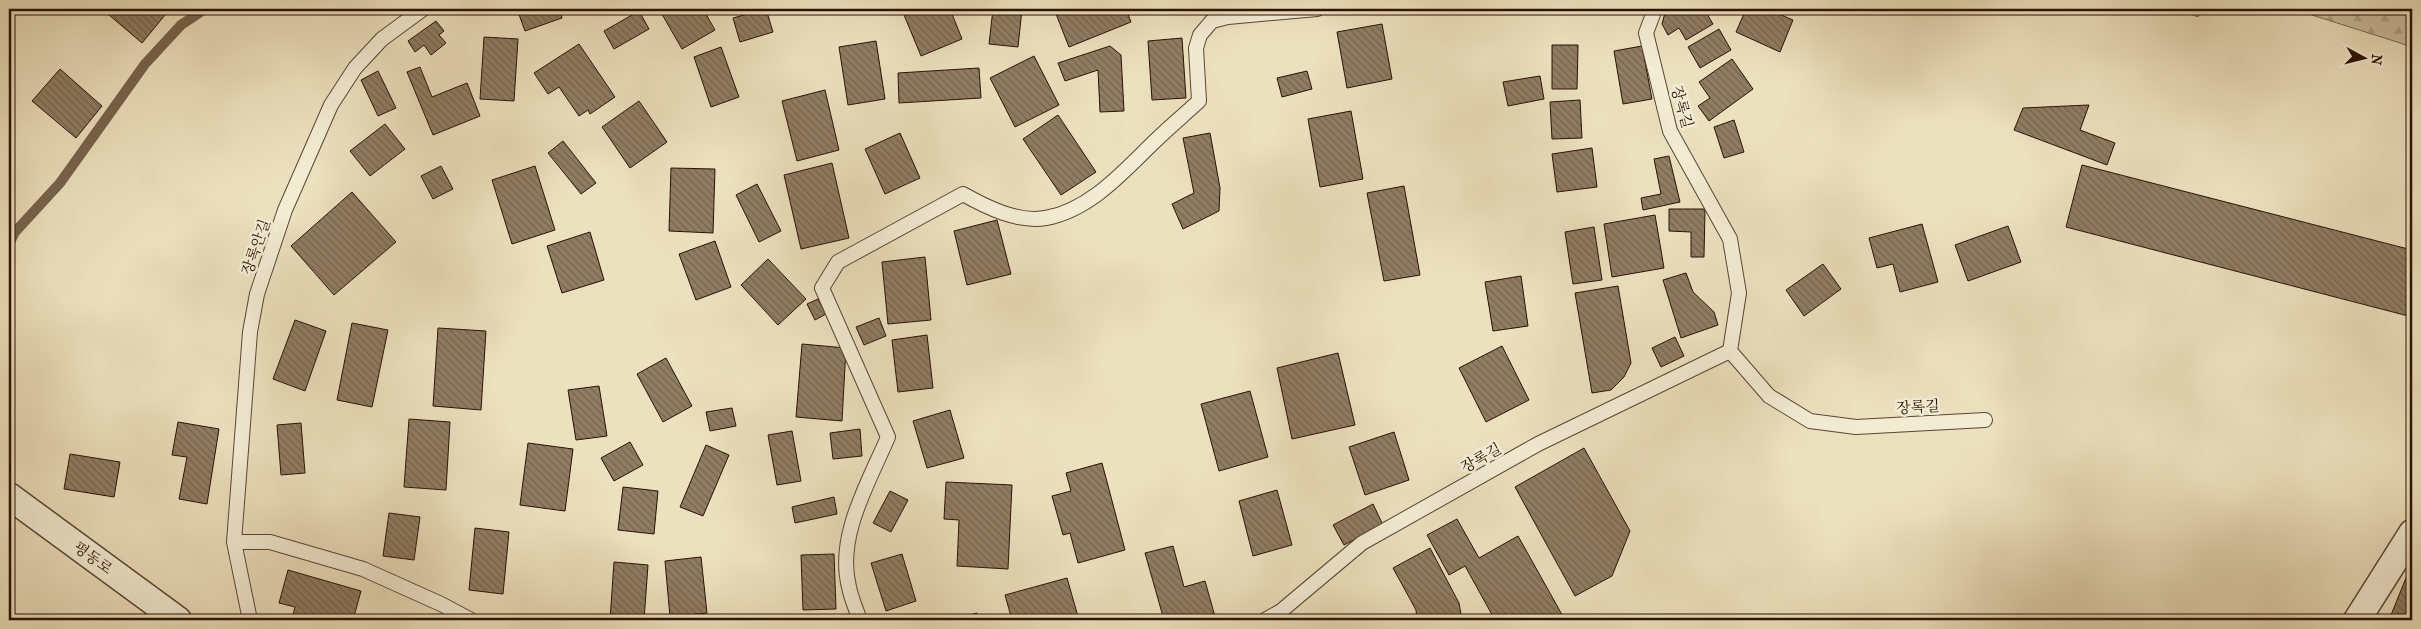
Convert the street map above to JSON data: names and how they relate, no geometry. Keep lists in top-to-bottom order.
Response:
{
  "streets": {
    "street": ["평동로"],
    "lane": ["장록길", "장록안길"]
  },
  "north": "right"
}
